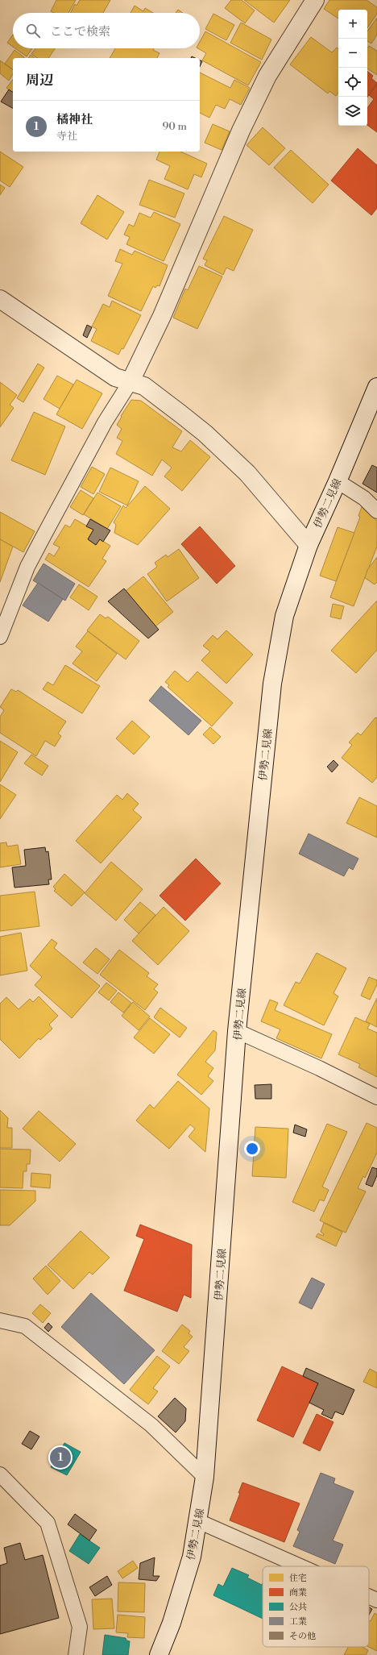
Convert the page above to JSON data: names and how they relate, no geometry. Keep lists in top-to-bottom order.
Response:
{
  "streets": {
    "main road": ["伊勢二見線"]
  },
  "legend": [
    "住宅",
    "商業",
    "公共",
    "工業",
    "その他"
  ],
  "page": {
    "map_buttons": ["+", "−"],
    "search": "ここで検索",
    "heading": "周辺",
    "list": [
      {
        "mark": "1",
        "name": "橘神社",
        "note": "寺社",
        "value": "90 m"
      }
    ],
    "pins": "1"
  }
}
